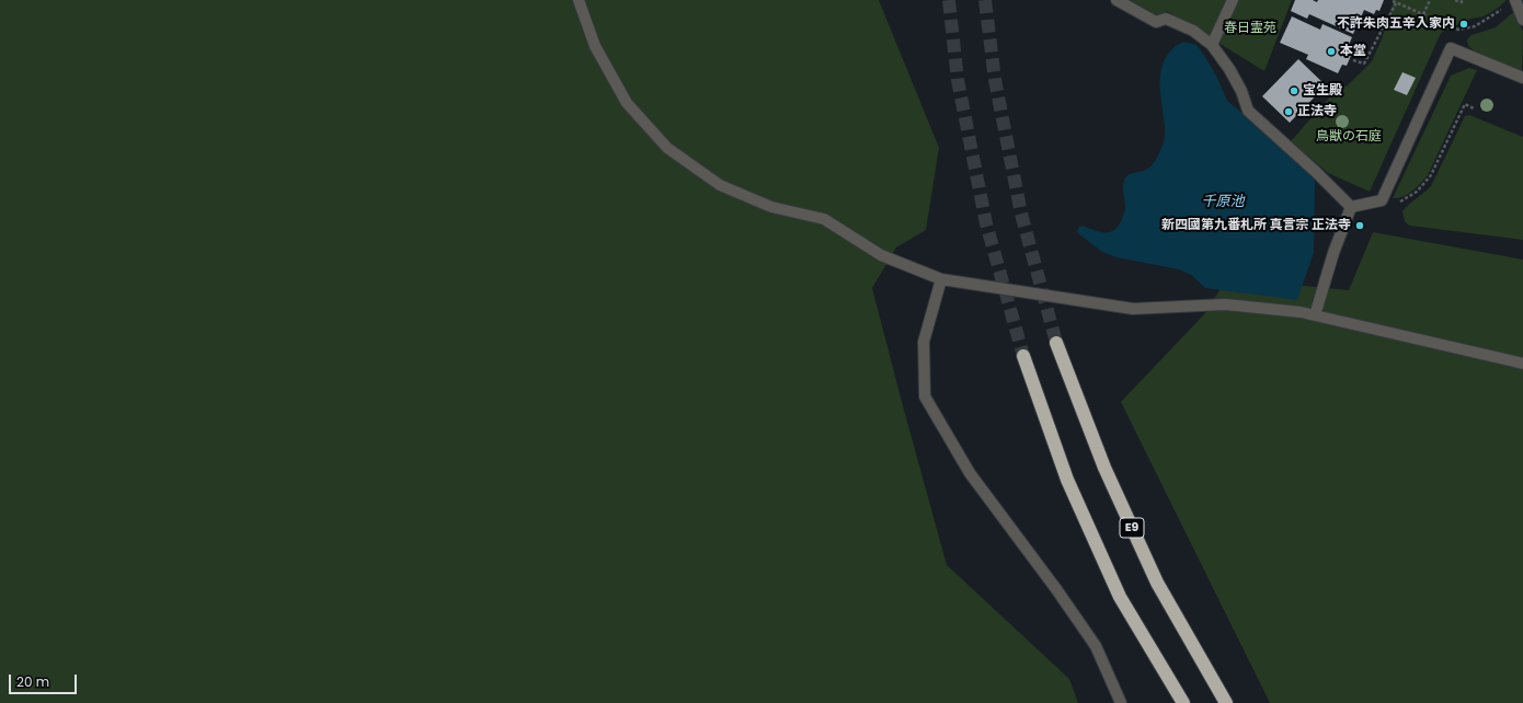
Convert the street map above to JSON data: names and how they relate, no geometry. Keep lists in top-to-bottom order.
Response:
{
  "streets": {
    "highway": ["E9"]
  },
  "water": ["千原池"],
  "parks": ["春日霊苑", "鳥獣の石庭"],
  "places": [
    "不許朱肉五辛入家内",
    "本堂",
    "宝生殿",
    "正法寺",
    "新四國第九番札所 真言宗 正法寺"
  ],
  "scale_bar": "20 m"
}
